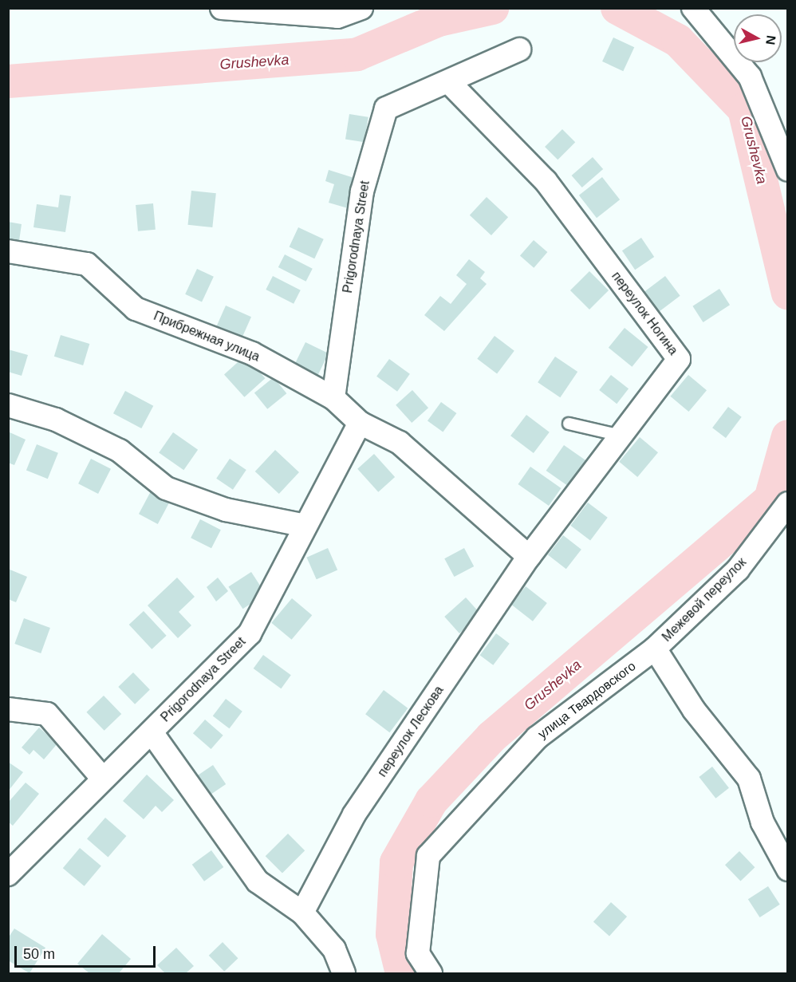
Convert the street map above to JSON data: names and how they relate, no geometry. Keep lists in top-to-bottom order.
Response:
{
  "streets": {
    "street": [
      "Prigorodnaya Street",
      "переулок Ногина",
      "Прибрежная улица",
      "Межевой переулок",
      "улица Твардовского",
      "переулок Лескова"
    ]
  },
  "crossings": [
    ["Prigorodnaya Street", "переулок Ногина"],
    ["Prigorodnaya Street", "Прибрежная улица"],
    ["переулок Ногина", "Прибрежная улица"],
    ["переулок Ногина", "переулок Лескова"],
    ["Прибрежная улица", "переулок Лескова"],
    ["Межевой переулок", "улица Твардовского"]
  ],
  "water": ["Grushevka"],
  "scale_bar": "50 m",
  "north": "right"
}
